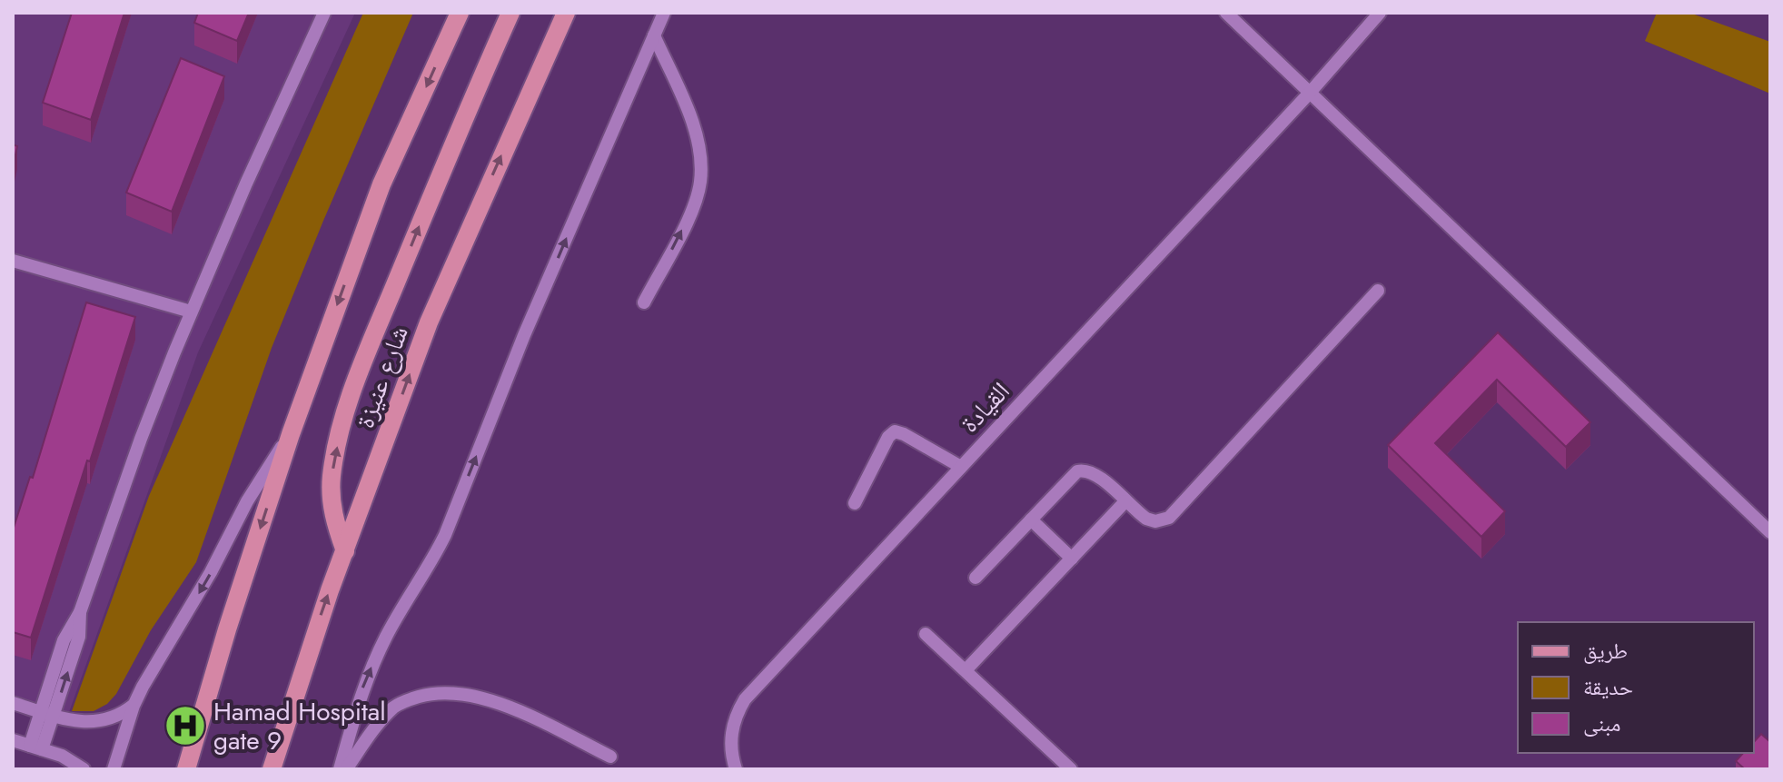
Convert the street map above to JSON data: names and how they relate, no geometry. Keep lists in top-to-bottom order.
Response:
{
  "streets": {
    "main road": ["شارع عنيزة"],
    "street": ["القيادة"]
  },
  "places": {
    "hospital": ["Hamad Hospital gate 9"]
  },
  "legend": ["طريق", "حديقة", "مبنى"]
}
